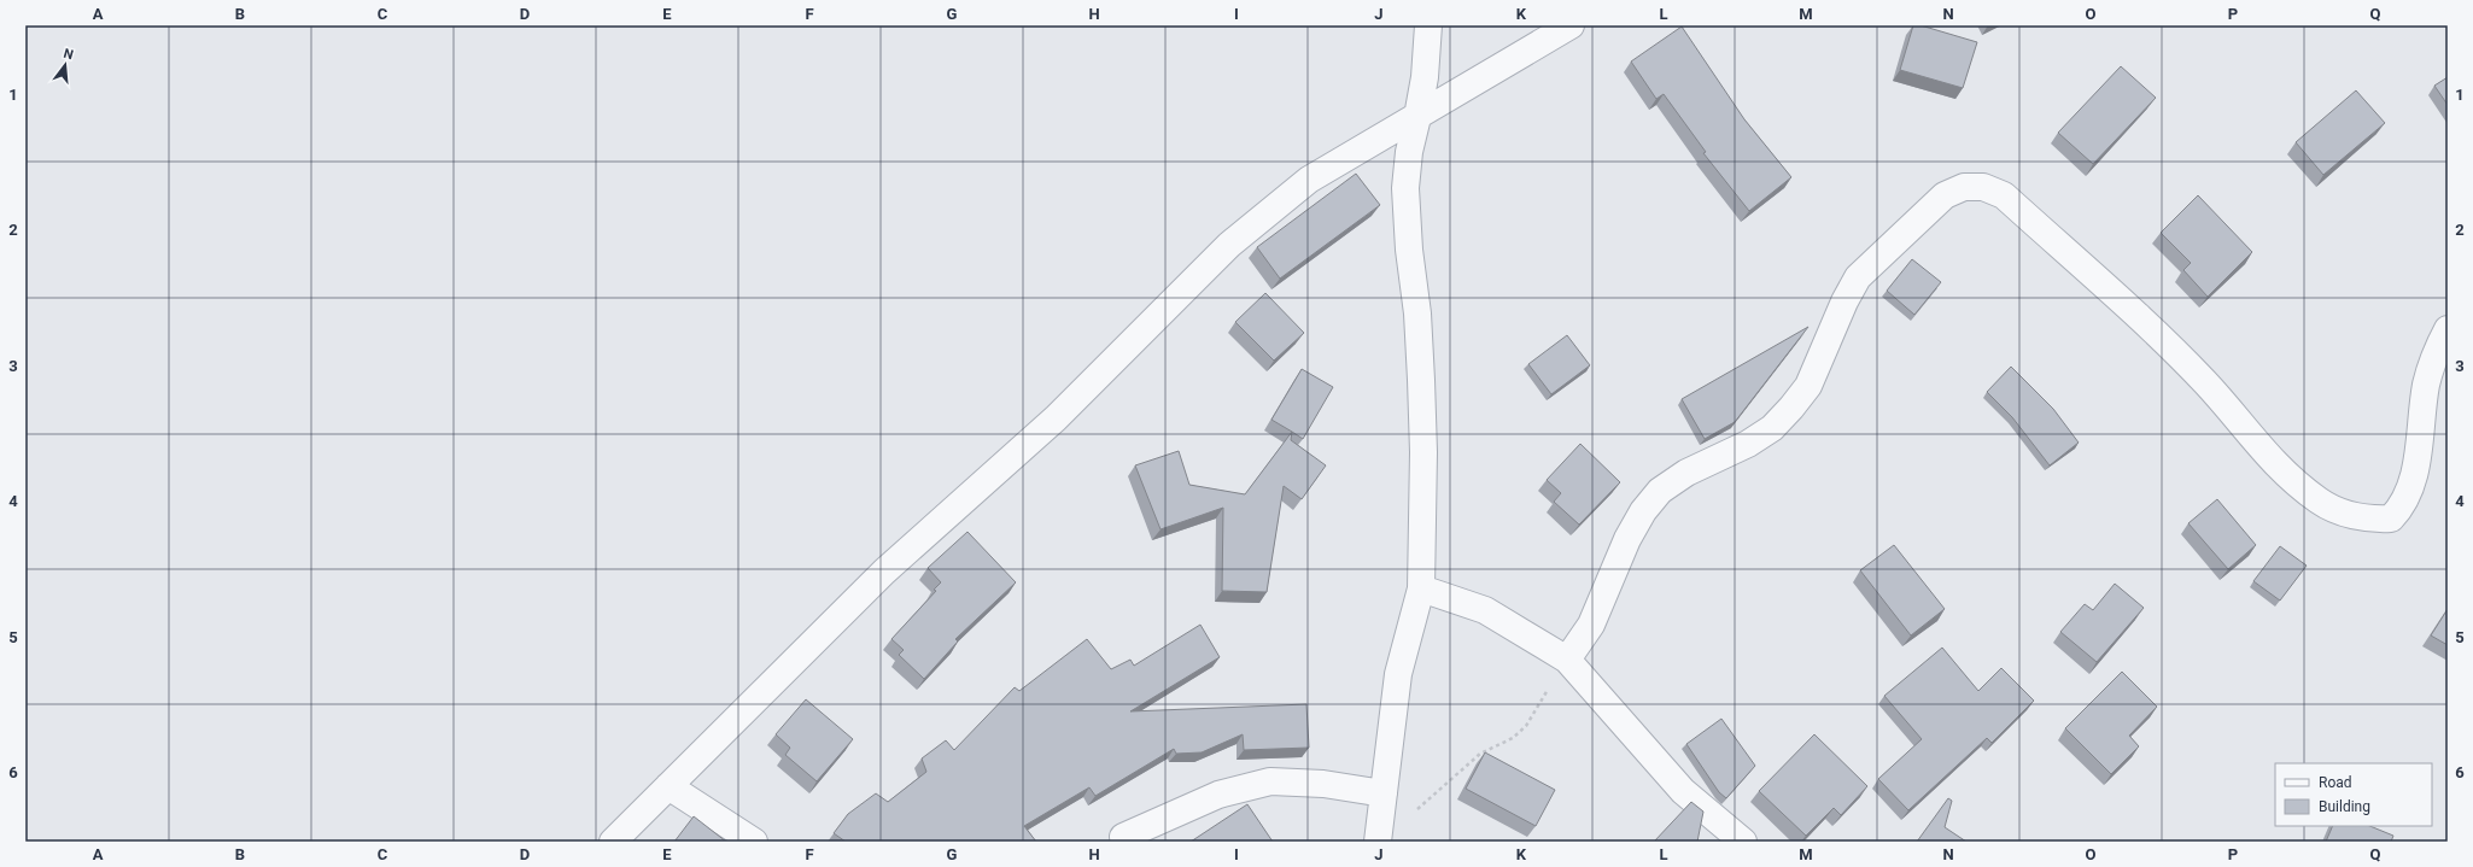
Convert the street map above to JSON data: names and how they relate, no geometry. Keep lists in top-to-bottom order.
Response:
{
  "legend": ["Road", "Building"],
  "north": "top",
  "grid": {
    "columns": [
      "A",
      "B",
      "C",
      "D",
      "E",
      "F",
      "G",
      "H",
      "I",
      "J",
      "K",
      "L",
      "M",
      "N",
      "O",
      "P",
      "Q"
    ],
    "rows": [
      "1",
      "2",
      "3",
      "4",
      "5",
      "6"
    ]
  }
}
